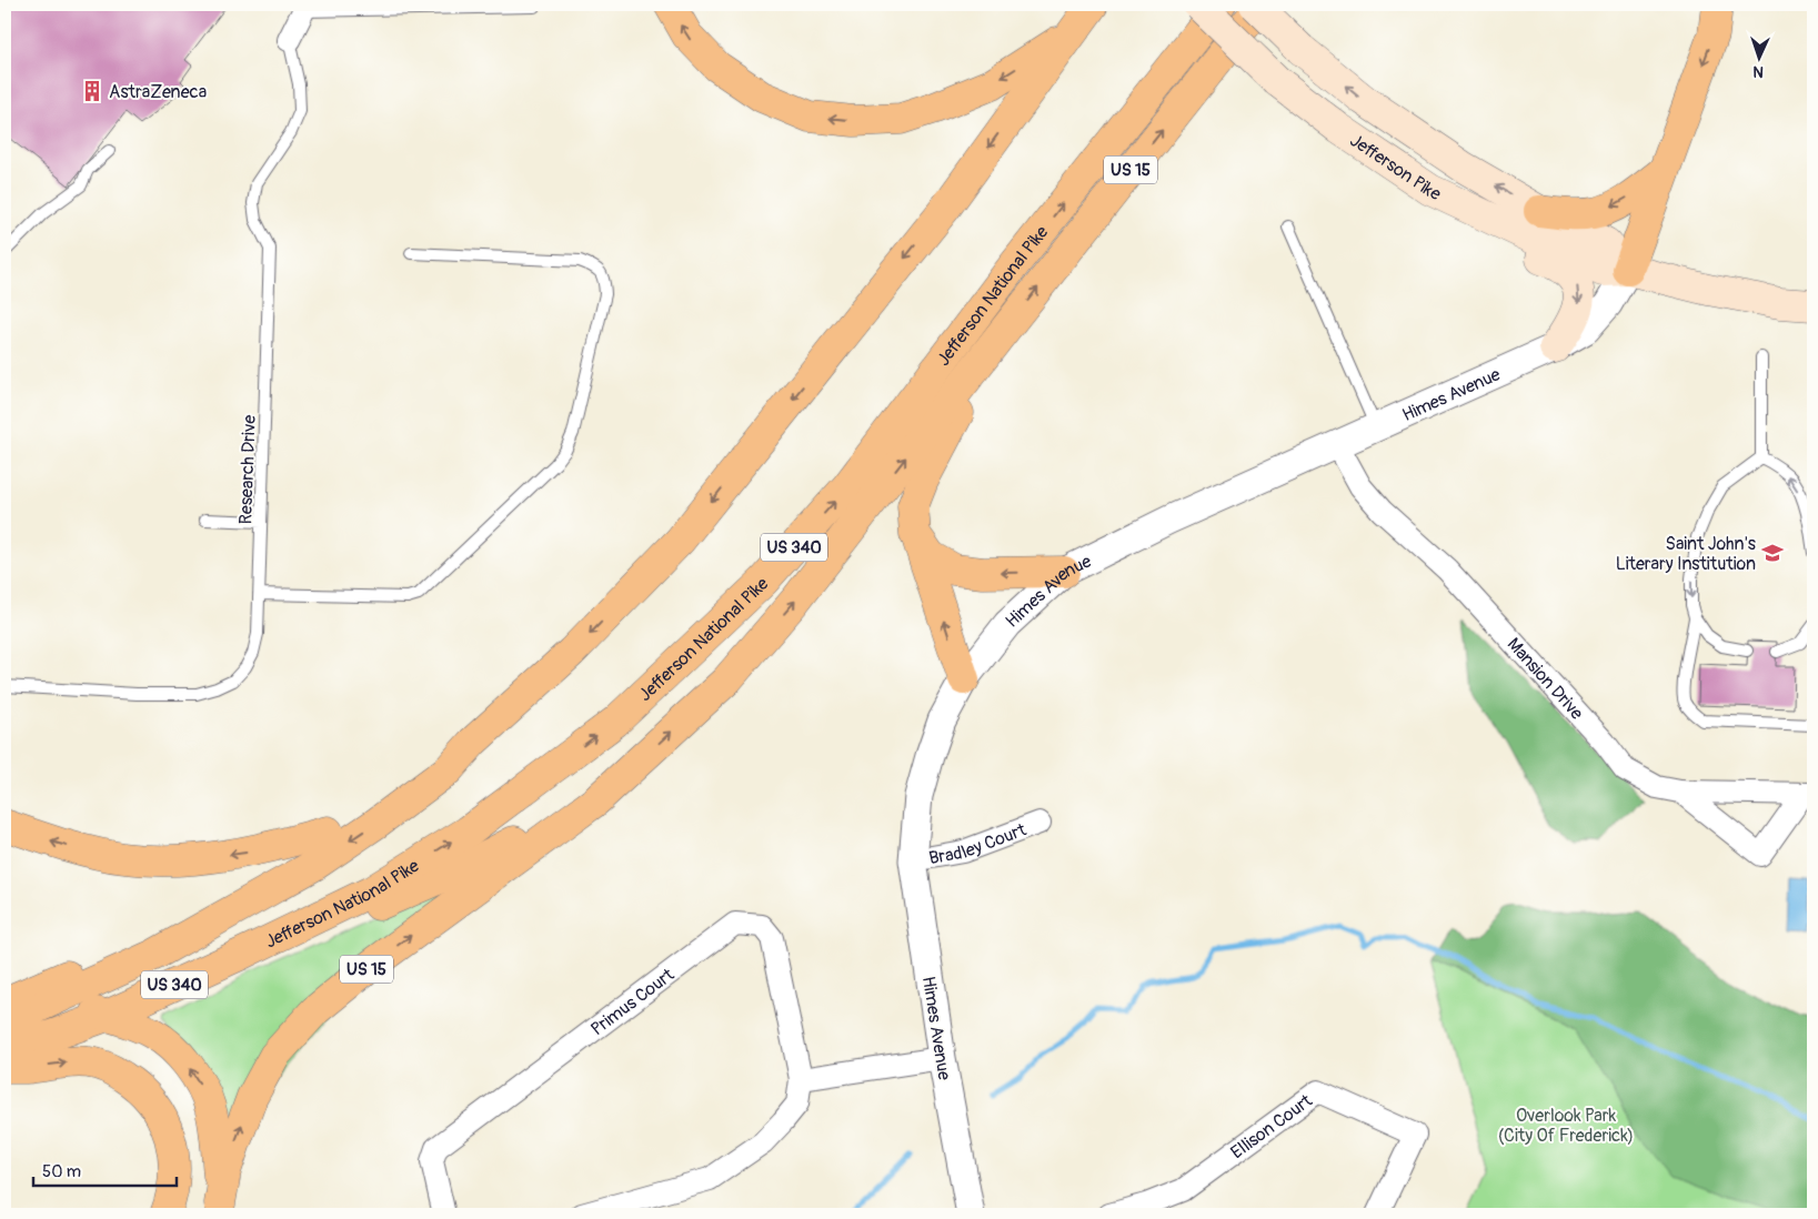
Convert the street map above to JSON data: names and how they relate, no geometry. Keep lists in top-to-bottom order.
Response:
{
  "streets": {
    "main road": [
      "Jefferson Pike",
      "US 15",
      "Jefferson National Pike",
      "US 340"
    ],
    "street": [
      "Himes Avenue",
      "Mansion Drive",
      "Bradley Court",
      "Primus Court",
      "Ellison Court"
    ],
    "lane": ["Research Drive"]
  },
  "crossings": [
    ["Jefferson Pike", "Himes Avenue"],
    ["Himes Avenue", "Mansion Drive"],
    ["Himes Avenue", "Bradley Court"]
  ],
  "parks": ["Overlook Park (City Of Frederick)"],
  "places": {
    "building": ["AstraZeneca"],
    "school or university": ["Saint John's Literary Institution"]
  },
  "scale_bar": "50 m",
  "north": "bottom"
}
